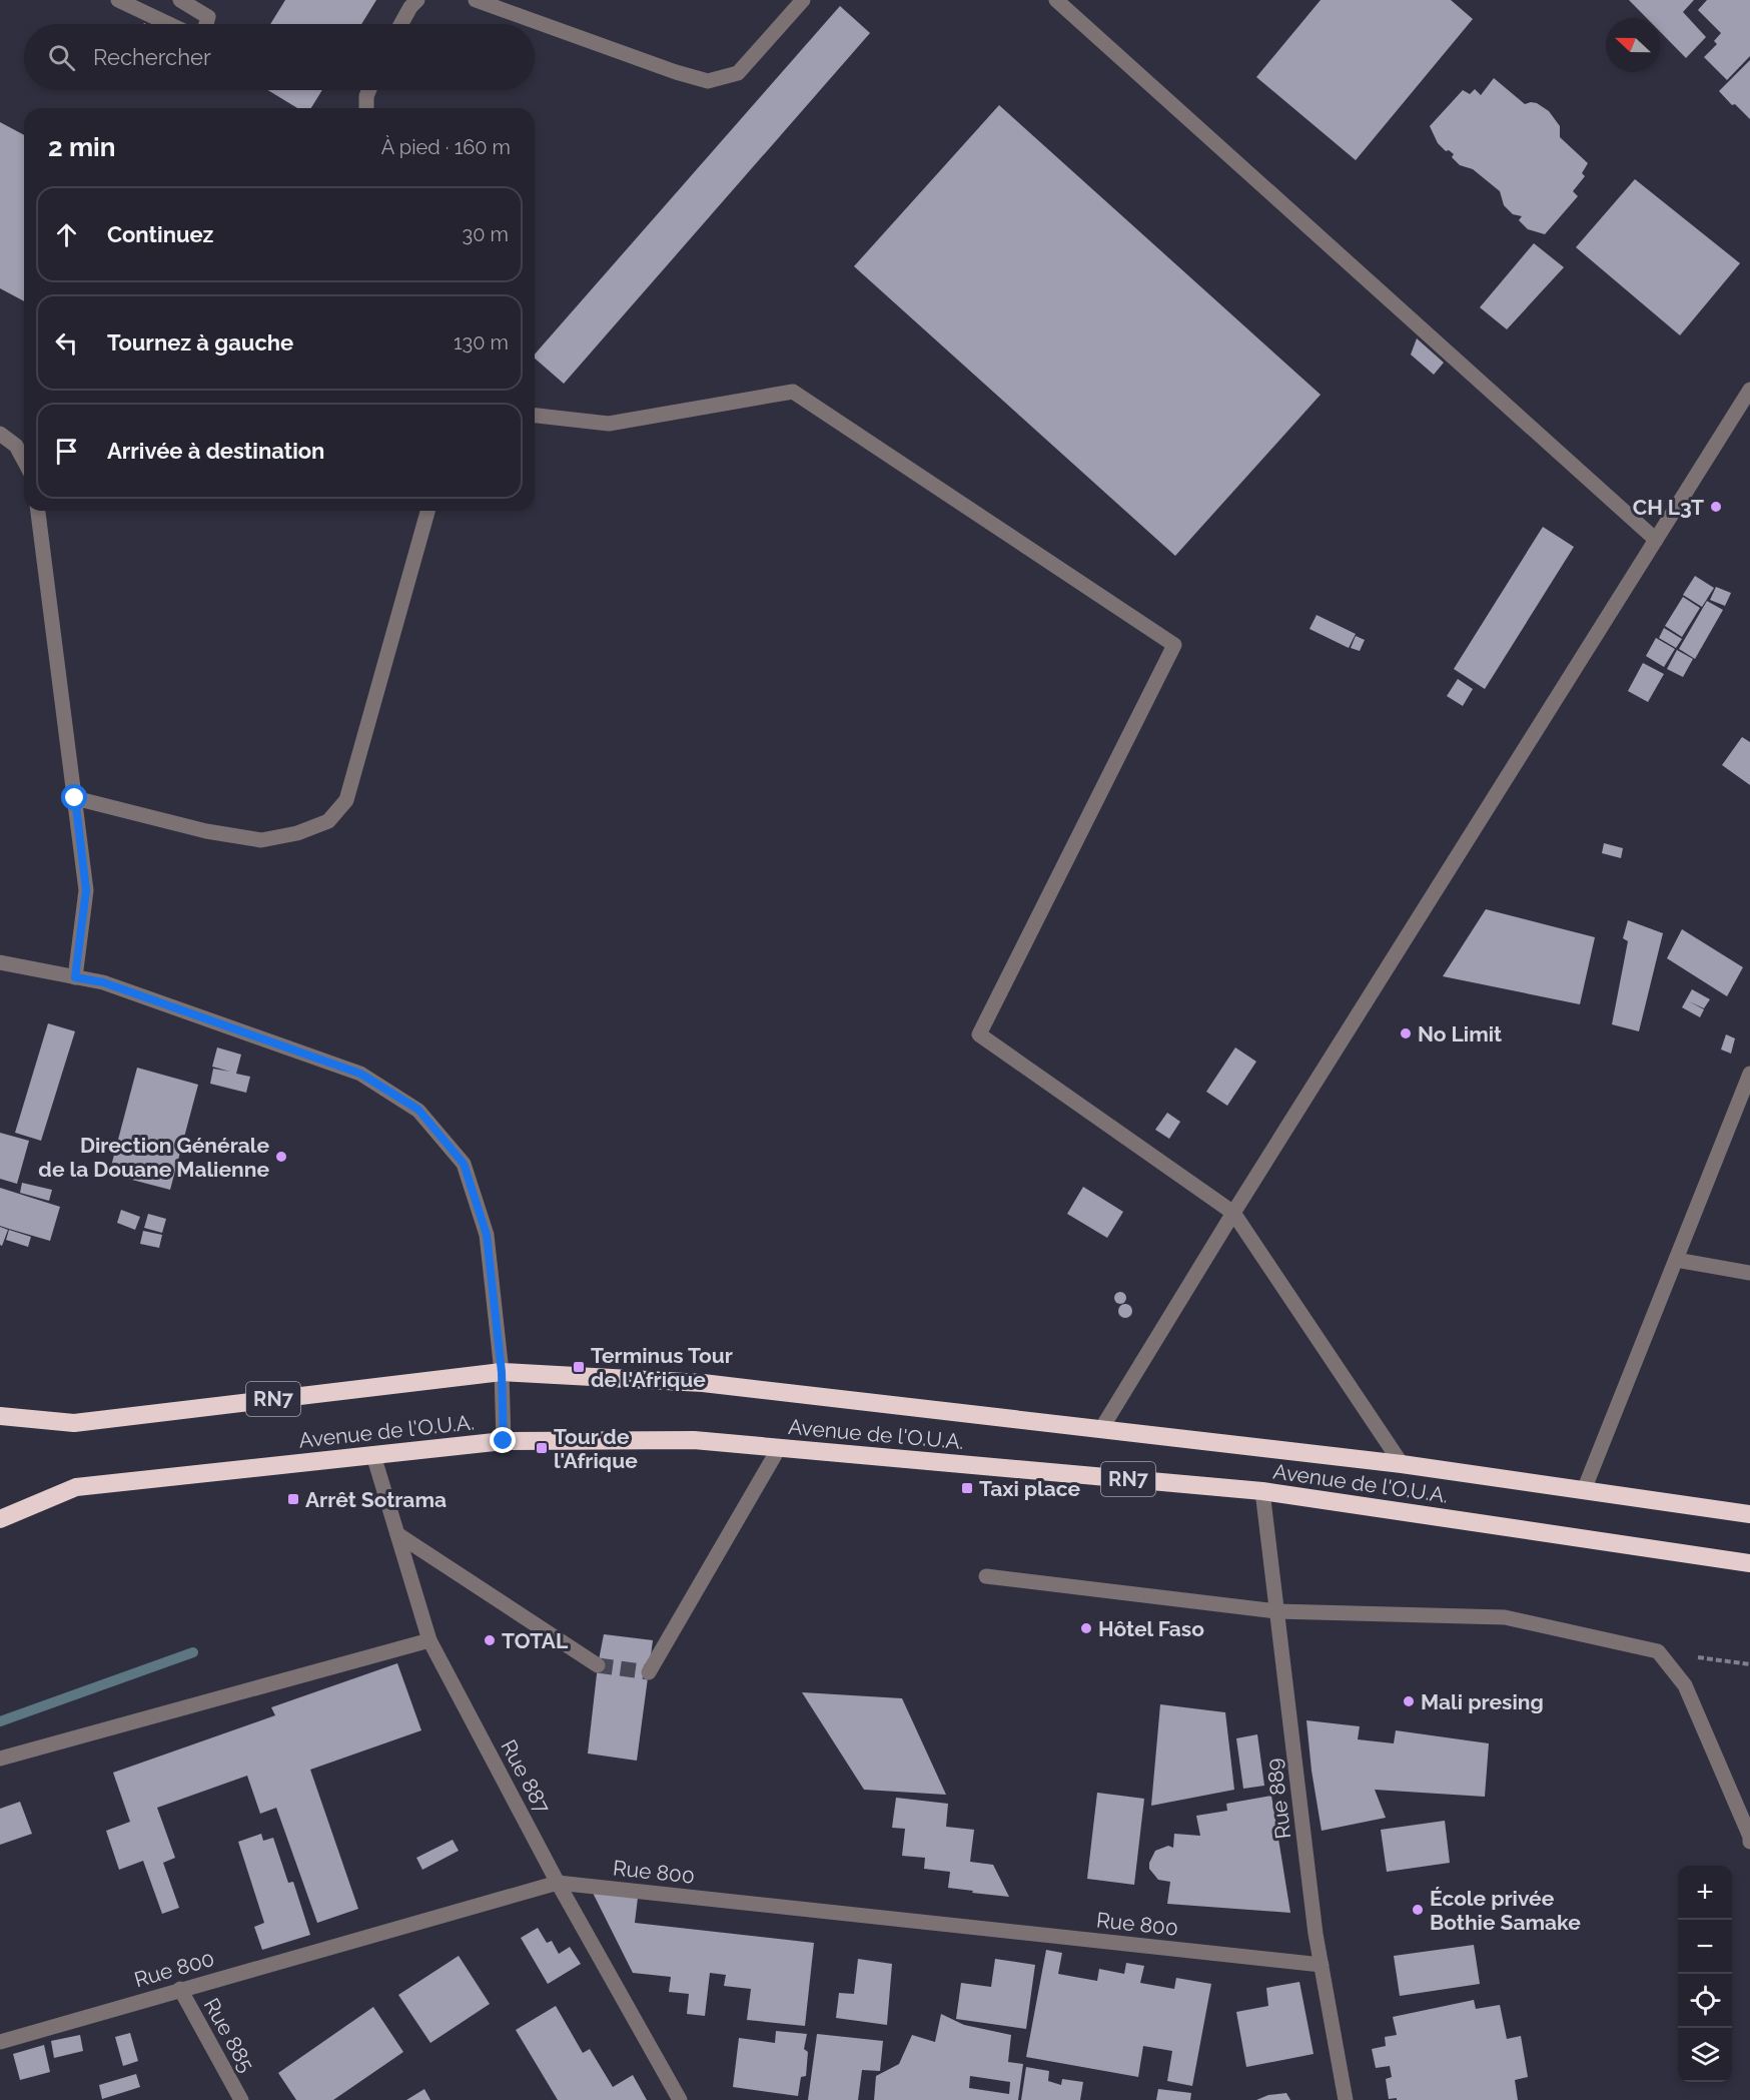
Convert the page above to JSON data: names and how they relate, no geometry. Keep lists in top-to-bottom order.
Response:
{
  "streets": {
    "highway": ["RN7", "Avenue de l'O.U.A."],
    "street": [
      "Rue 887",
      "Rue 889",
      "Rue 800",
      "Rue 885"
    ]
  },
  "crossings": [
    ["Avenue de l'O.U.A.", "Rue 887"],
    ["Avenue de l'O.U.A.", "Rue 889"],
    ["Rue 887", "Rue 800"],
    ["Rue 889", "Rue 800"],
    ["Rue 800", "Rue 885"]
  ],
  "places": {
    "other": [
      "CH L3T",
      "No Limit",
      "Direction Générale de la Douane Malienne",
      "Hôtel Faso",
      "TOTAL",
      "Mali presing",
      "École privée Bothie Samake"
    ],
    "transit": [
      "Terminus Tour de l'Afrique",
      "Tour de l'Afrique",
      "Taxi place",
      "Arrêt Sotrama"
    ]
  },
  "north": "left",
  "page": {
    "search": "Rechercher",
    "heading": ["2 min", "À pied · 160 m"],
    "list": [
      ["Continuez", "30 m"],
      ["Tournez à gauche", "130 m"],
      "Arrivée à destination"
    ],
    "map_buttons": ["+", "−"]
  }
}
